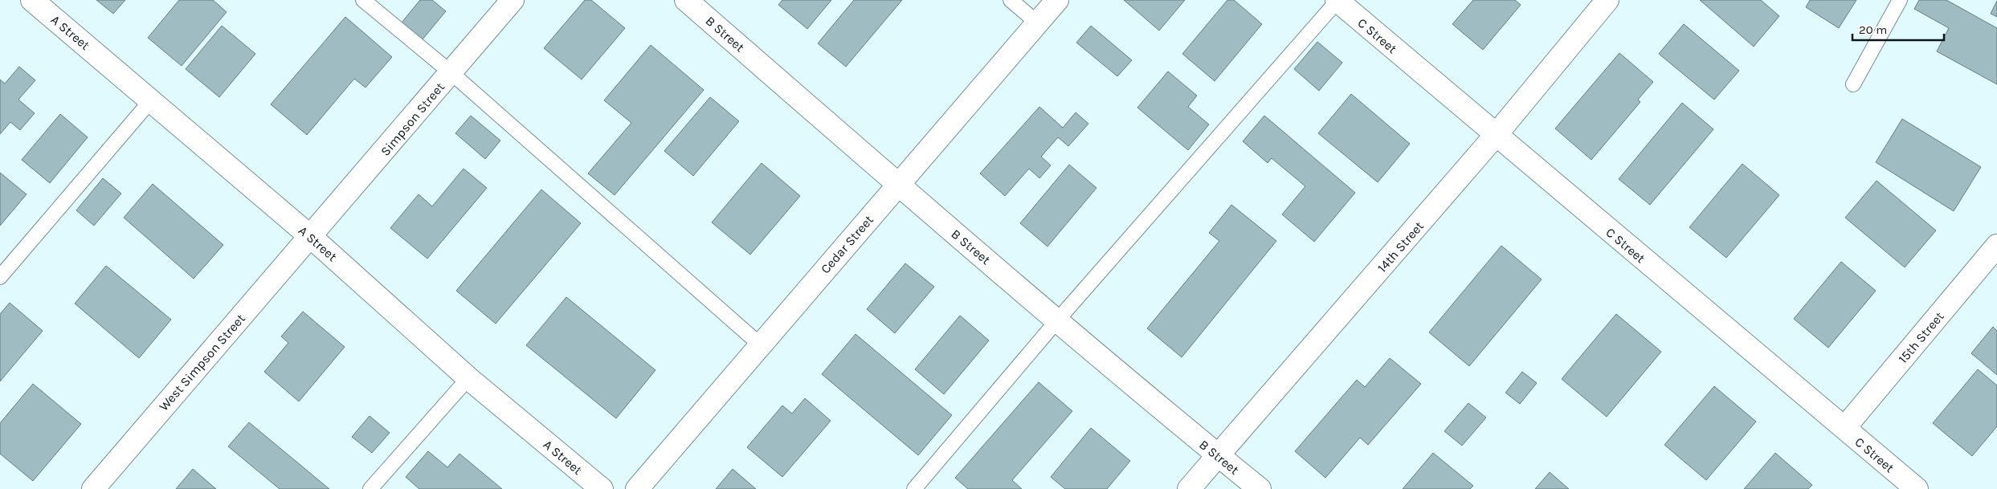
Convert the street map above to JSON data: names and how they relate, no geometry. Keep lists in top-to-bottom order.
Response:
{
  "streets": {
    "street": [
      "A Street",
      "B Street",
      "C Street",
      "Simpson Street",
      "Cedar Street",
      "14th Street",
      "15th Street",
      "West Simpson Street"
    ]
  },
  "crossings": [
    ["A Street", "Simpson Street"],
    ["A Street", "West Simpson Street"],
    ["B Street", "Cedar Street"],
    ["B Street", "14th Street"],
    ["C Street", "14th Street"],
    ["C Street", "15th Street"],
    ["Simpson Street", "West Simpson Street"]
  ],
  "scale_bar": "20 m"
}
